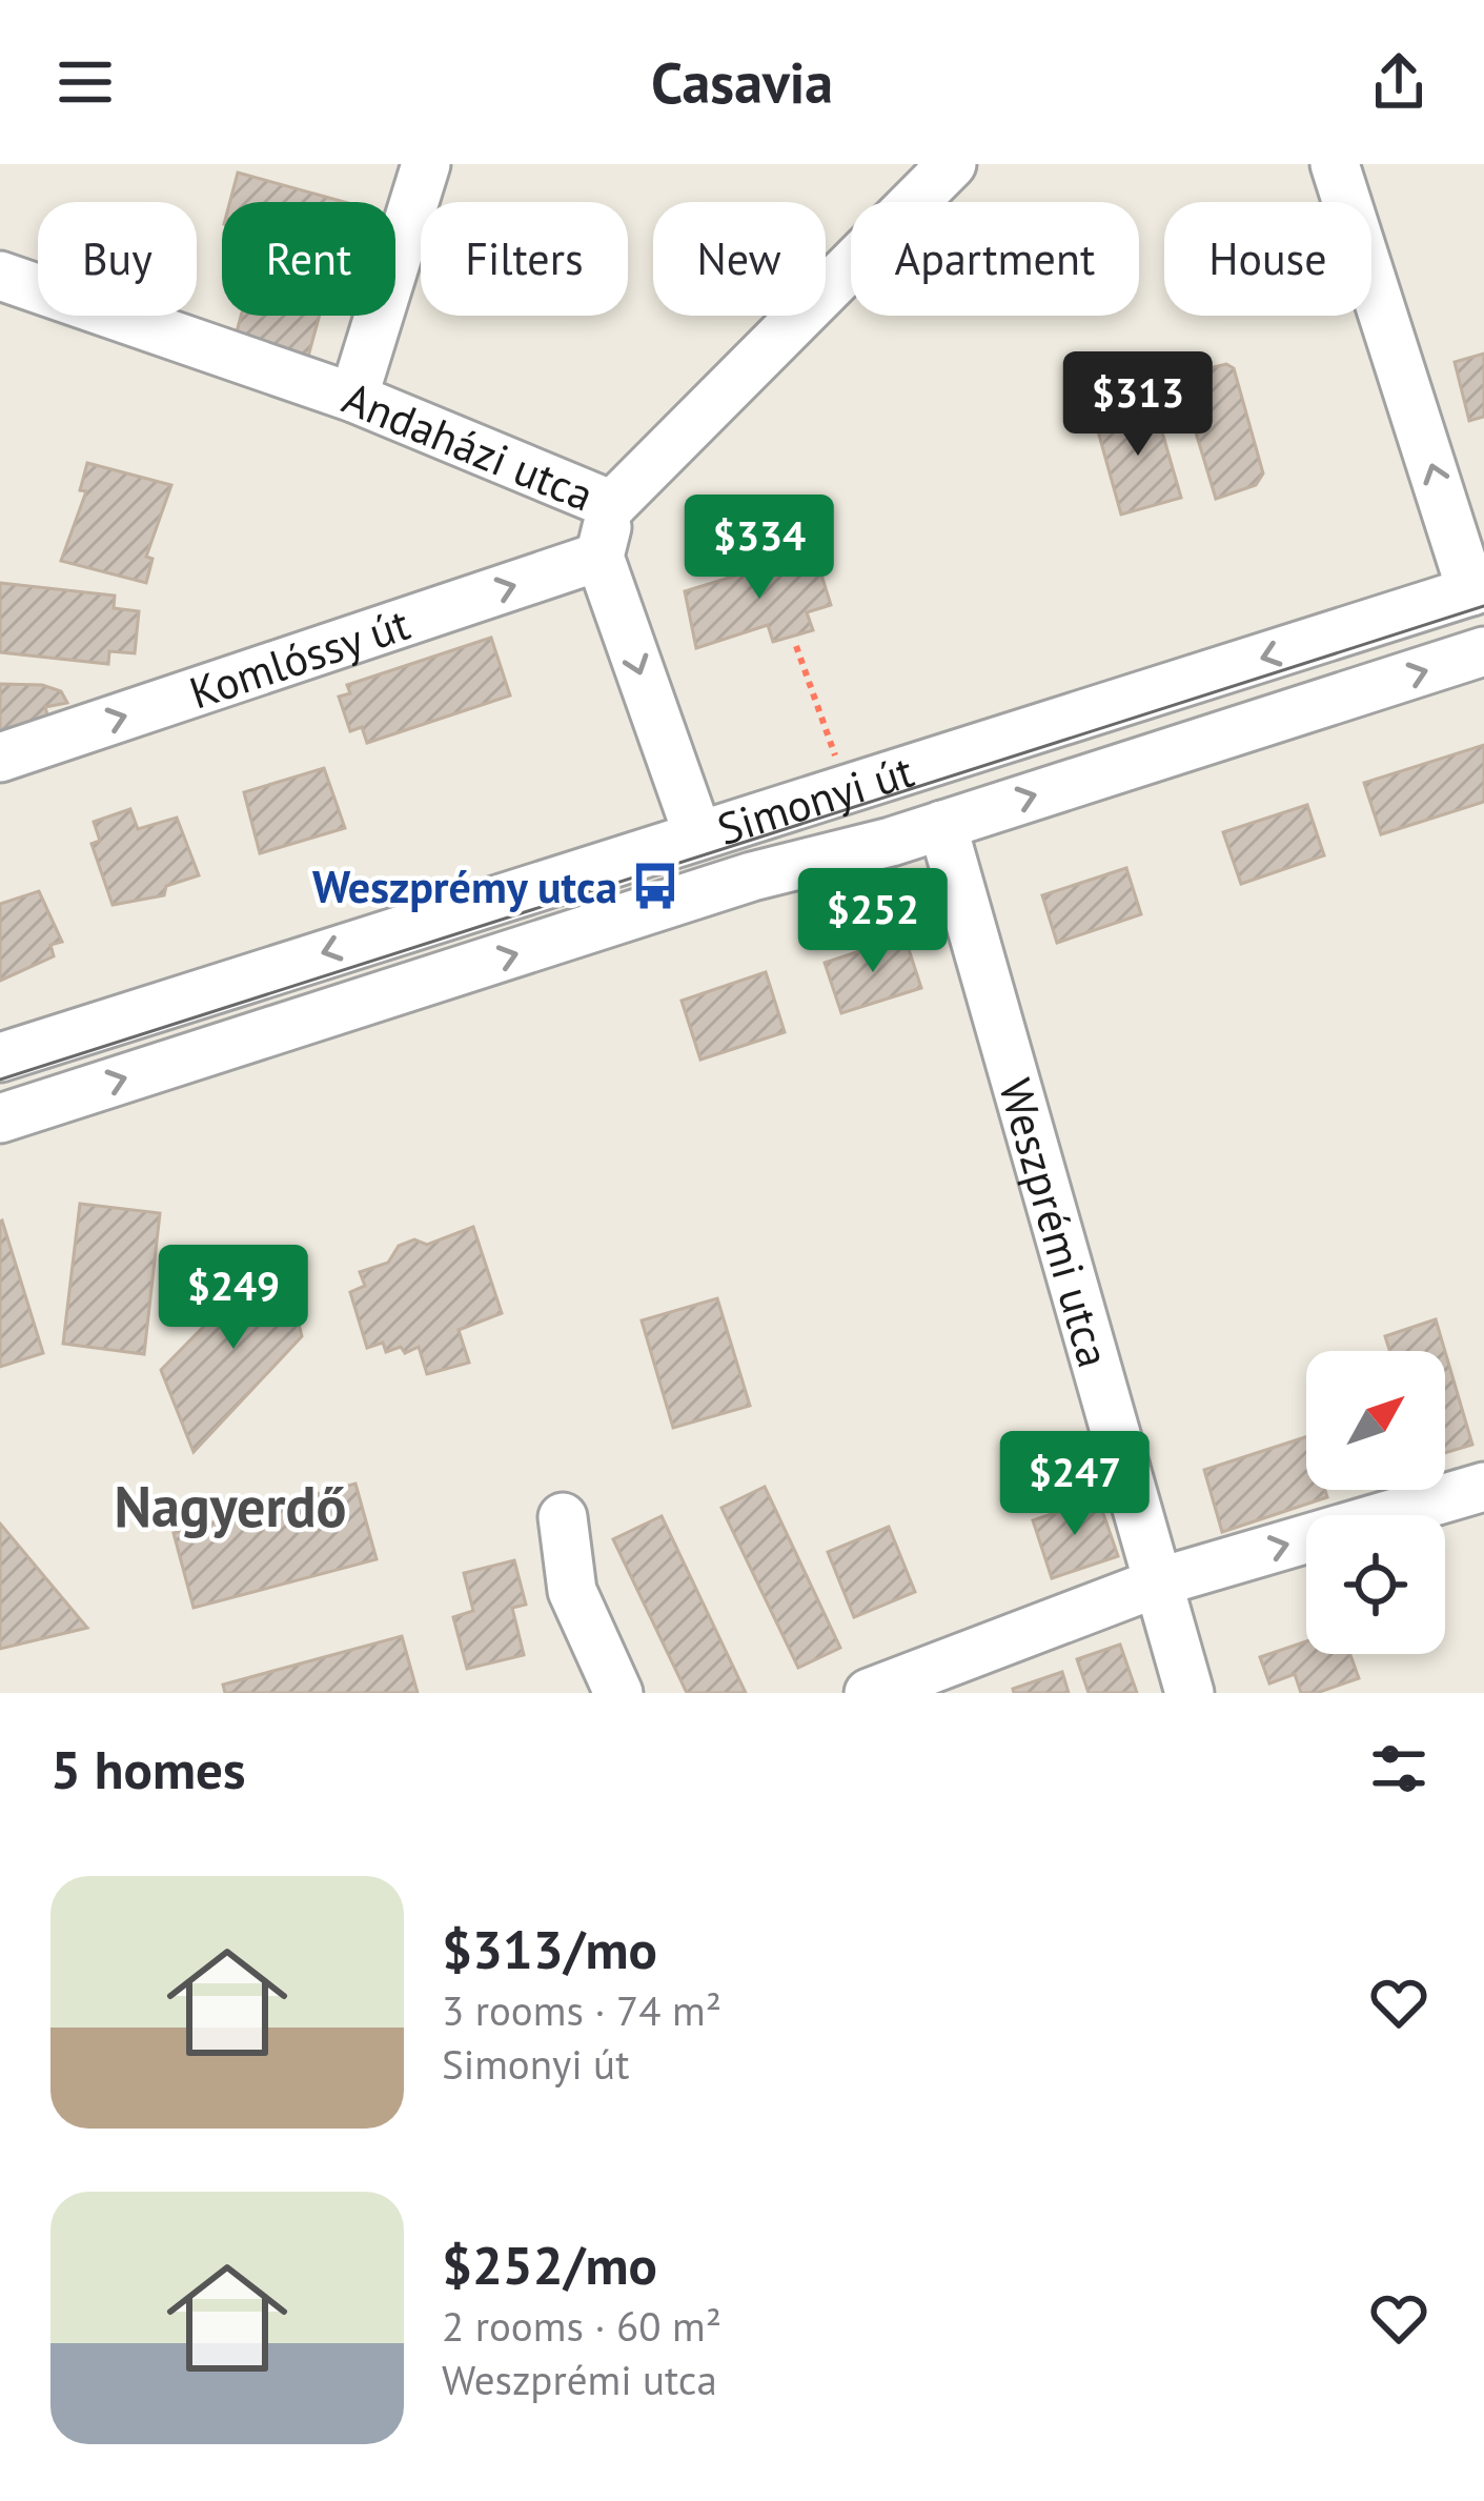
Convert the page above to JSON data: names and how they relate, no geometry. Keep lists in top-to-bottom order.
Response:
{
  "streets": {
    "street": [
      "Andaházi utca",
      "Komlóssy út",
      "Simonyi út",
      "Weszprémi utca"
    ]
  },
  "crossings": [
    ["Andaházi utca", "Komlóssy út"],
    ["Andaházi utca", "Simonyi út"],
    ["Simonyi út", "Weszprémi utca"]
  ],
  "one_way": ["Komlóssy út"],
  "districts": ["Nagyerdő"],
  "places": {
    "bus stop": ["Weszprémy utca"]
  },
  "north": "top right",
  "page": {
    "header": "Casavia",
    "chip": [
      "Buy",
      "Rent",
      "Filters",
      "New",
      "Apartment",
      "House"
    ],
    "price": [
      "$313",
      "$334",
      "$252",
      "$249",
      "$247"
    ],
    "heading": "5 homes",
    "list": [
      {
        "name": "$313/mo",
        "note": "3 rooms · 74 m² · Simonyi út"
      },
      {
        "name": "$252/mo",
        "note": "2 rooms · 60 m² · Weszprémi utca"
      }
    ]
  }
}
